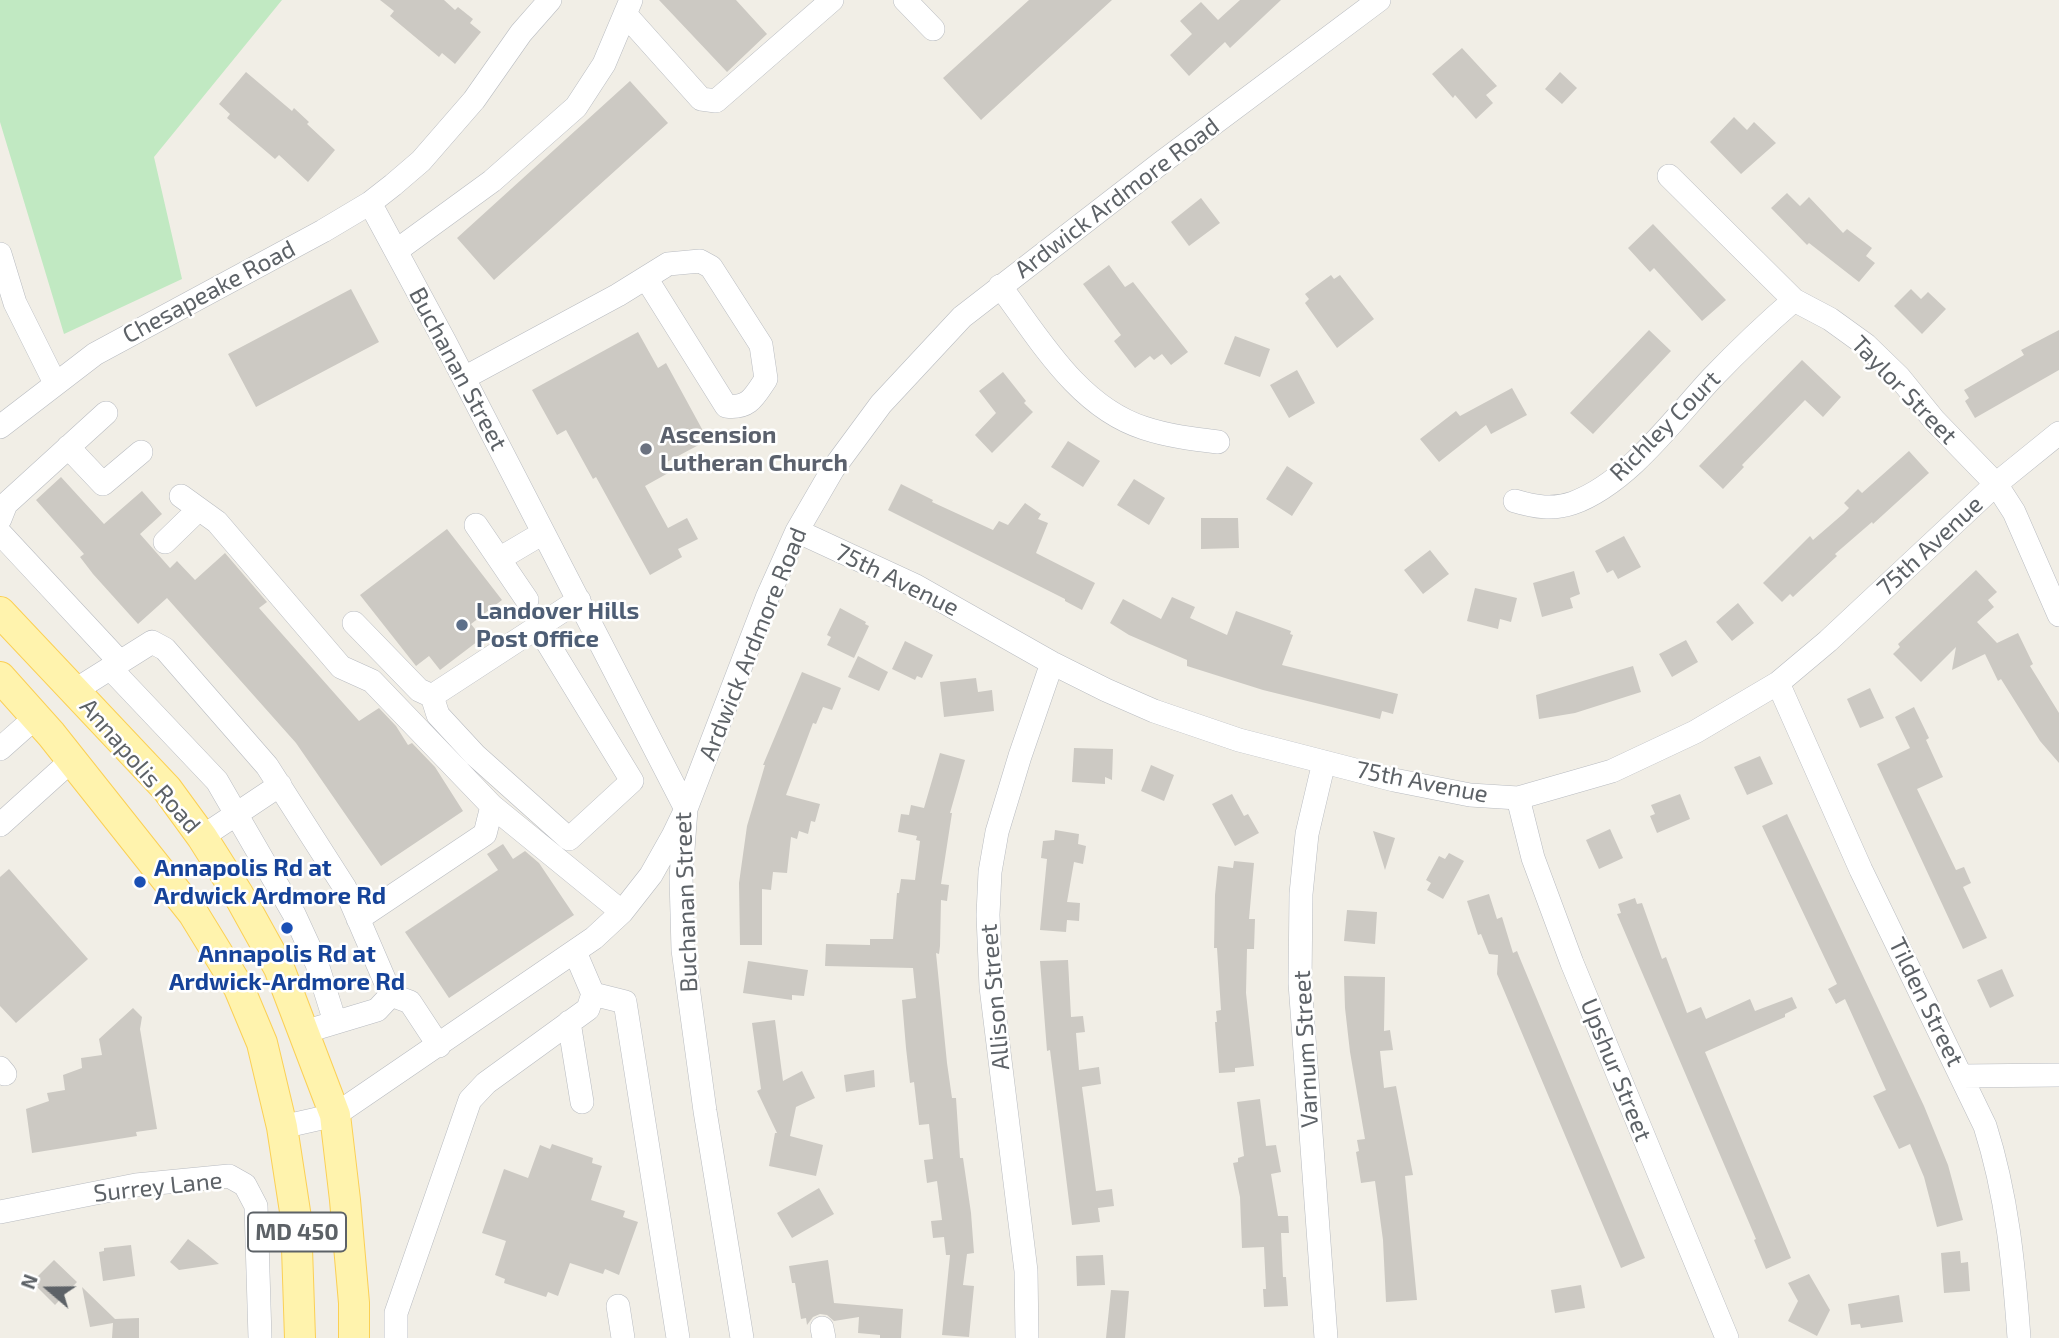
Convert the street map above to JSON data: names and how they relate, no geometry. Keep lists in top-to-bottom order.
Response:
{
  "streets": {
    "main road": ["Annapolis Road", "MD 450"],
    "street": [
      "Ardwick Ardmore Road",
      "Chesapeake Road",
      "Buchanan Street",
      "Taylor Street",
      "Richley Court",
      "75th Avenue",
      "Allison Street",
      "Tilden Street",
      "Varnum Street",
      "Upshur Street",
      "Surrey Lane"
    ]
  },
  "crossings": [
    ["Ardwick Ardmore Road", "Buchanan Street"],
    ["Ardwick Ardmore Road", "75th Avenue"],
    ["Ardwick Ardmore Road", "Annapolis Road"],
    ["Chesapeake Road", "Buchanan Street"],
    ["Taylor Street", "Richley Court"],
    ["Taylor Street", "75th Avenue"],
    ["75th Avenue", "Allison Street"],
    ["75th Avenue", "Tilden Street"],
    ["75th Avenue", "Varnum Street"],
    ["75th Avenue", "Upshur Street"]
  ],
  "places": [
    "Ascension Lutheran Church",
    "Landover Hills Post Office",
    "Annapolis Rd at Ardwick Ardmore Rd",
    "Annapolis Rd at Ardwick-Ardmore Rd"
  ],
  "north": "left"
}
